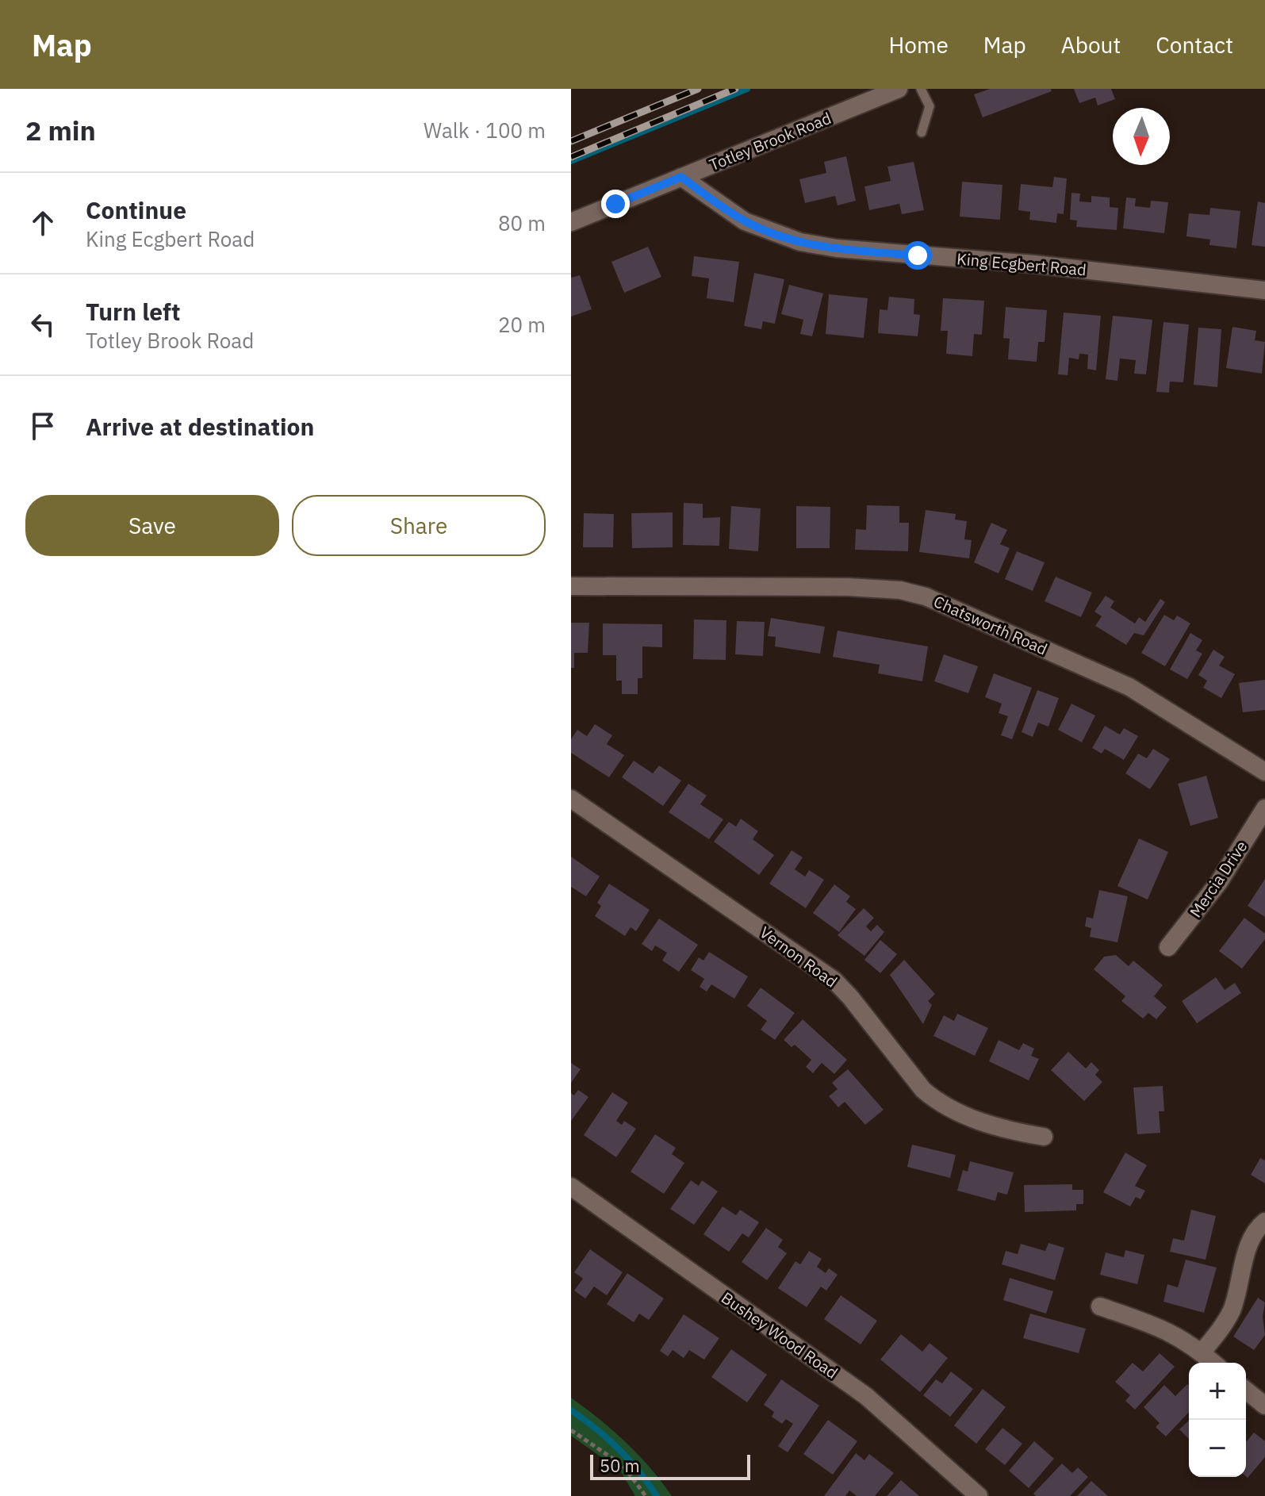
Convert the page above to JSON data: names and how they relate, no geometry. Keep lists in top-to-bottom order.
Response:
{
  "streets": {
    "street": [
      "Totley Brook Road",
      "King Ecgbert Road",
      "Chatsworth Road",
      "Mercia Drive",
      "Vernon Road",
      "Bushey Wood Road"
    ]
  },
  "crossings": [
    ["Totley Brook Road", "King Ecgbert Road"]
  ],
  "scale_bar": "50 m",
  "north": "bottom",
  "page": {
    "header": "Map",
    "nav": [
      "Home",
      "Map",
      "About",
      "Contact"
    ],
    "heading": ["2 min", "Walk · 100 m"],
    "list": [
      ["Continue", "King Ecgbert Road", "80 m"],
      ["Turn left", "Totley Brook Road", "20 m"],
      "Arrive at destination"
    ],
    "buttons": ["Save", "Share"],
    "map_buttons": ["+", "−"],
    "scale": "50 m"
  }
}
